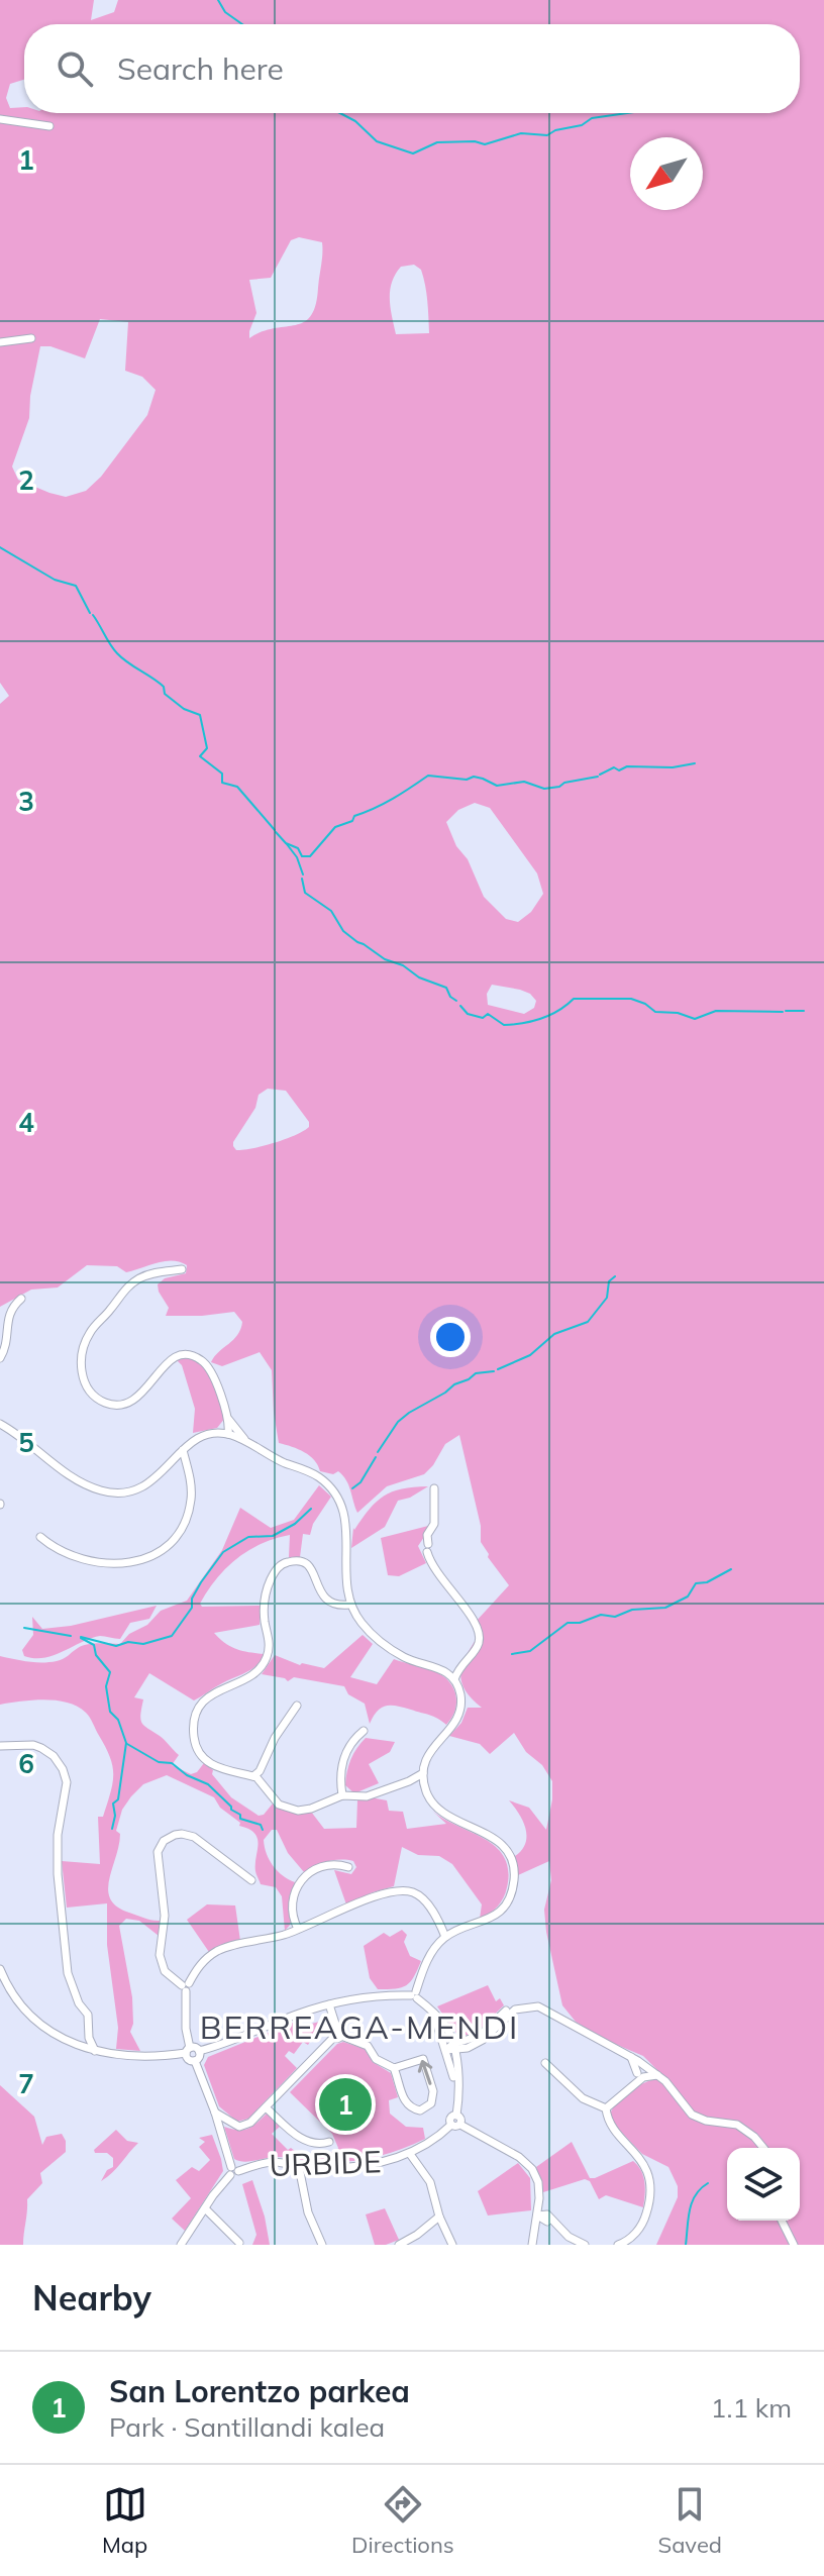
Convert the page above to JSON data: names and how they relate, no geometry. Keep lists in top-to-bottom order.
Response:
{
  "streets": {
    "street": ["URBIDE"]
  },
  "districts": ["BERREAGA-MENDI"],
  "north": "bottom left",
  "page": {
    "search": "Search here",
    "pins": "1",
    "heading": "Nearby",
    "list": [
      {
        "mark": "1",
        "name": "San Lorentzo parkea",
        "note": "Park · Santillandi kalea",
        "value": "1.1 km"
      }
    ],
    "nav": ["Map", "Directions", "Saved"]
  },
  "grid": {
    "rows": [
      "1",
      "2",
      "3",
      "4",
      "5",
      "6",
      "7"
    ]
  }
}
